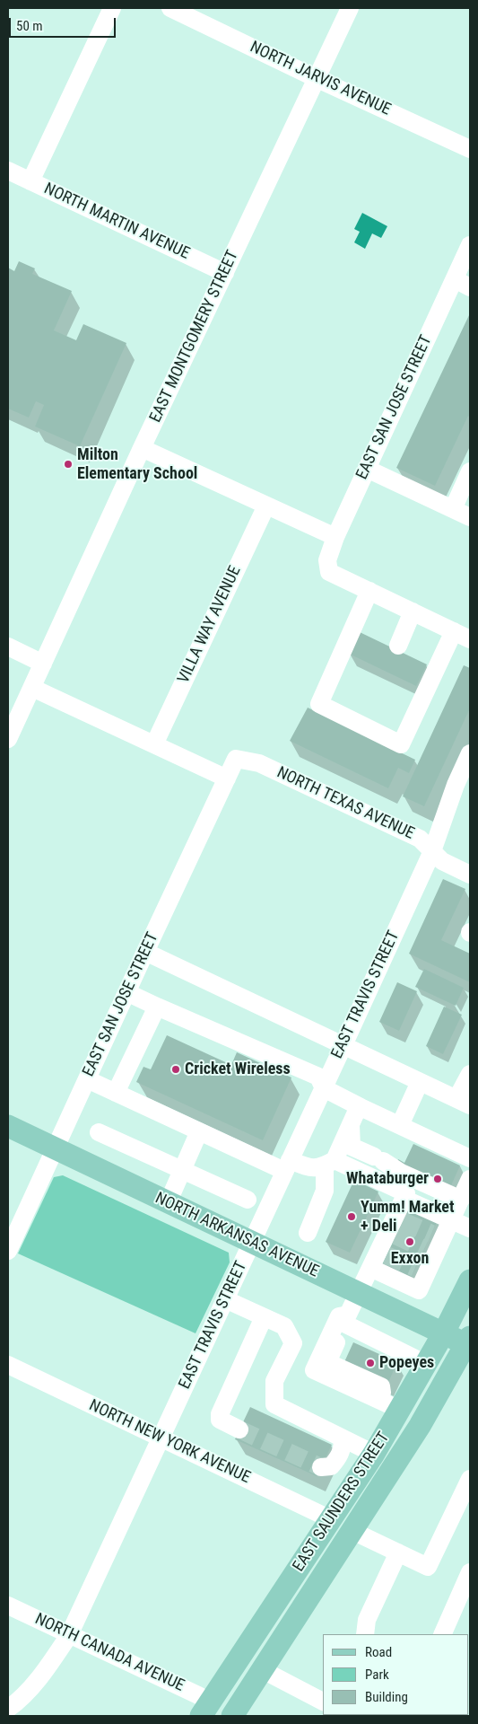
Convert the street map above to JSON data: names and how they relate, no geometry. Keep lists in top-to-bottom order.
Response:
{
  "streets": {
    "main road": ["NORTH ARKANSAS AVENUE", "EAST SAUNDERS STREET"],
    "street": [
      "NORTH JARVIS AVENUE",
      "NORTH MARTIN AVENUE",
      "EAST MONTGOMERY STREET",
      "EAST SAN JOSE STREET",
      "VILLA WAY AVENUE",
      "NORTH TEXAS AVENUE",
      "EAST TRAVIS STREET",
      "NORTH NEW YORK AVENUE",
      "NORTH CANADA AVENUE"
    ]
  },
  "crossings": [
    ["NORTH JARVIS AVENUE", "EAST MONTGOMERY STREET"],
    ["NORTH MARTIN AVENUE", "EAST MONTGOMERY STREET"],
    ["EAST SAN JOSE STREET", "NORTH TEXAS AVENUE"],
    ["EAST SAN JOSE STREET", "NORTH ARKANSAS AVENUE"],
    ["NORTH TEXAS AVENUE", "EAST TRAVIS STREET"],
    ["EAST TRAVIS STREET", "NORTH ARKANSAS AVENUE"],
    ["EAST TRAVIS STREET", "NORTH NEW YORK AVENUE"],
    ["EAST TRAVIS STREET", "NORTH CANADA AVENUE"],
    ["NORTH ARKANSAS AVENUE", "EAST SAUNDERS STREET"],
    ["NORTH NEW YORK AVENUE", "EAST SAUNDERS STREET"],
    ["EAST SAUNDERS STREET", "NORTH CANADA AVENUE"]
  ],
  "places": [
    "Milton Elementary School",
    "Cricket Wireless",
    "Whataburger",
    "Yumm! Market + Deli",
    "Exxon",
    "Popeyes"
  ],
  "legend": ["Road", "Park", "Building"],
  "scale_bar": "50 m"
}
